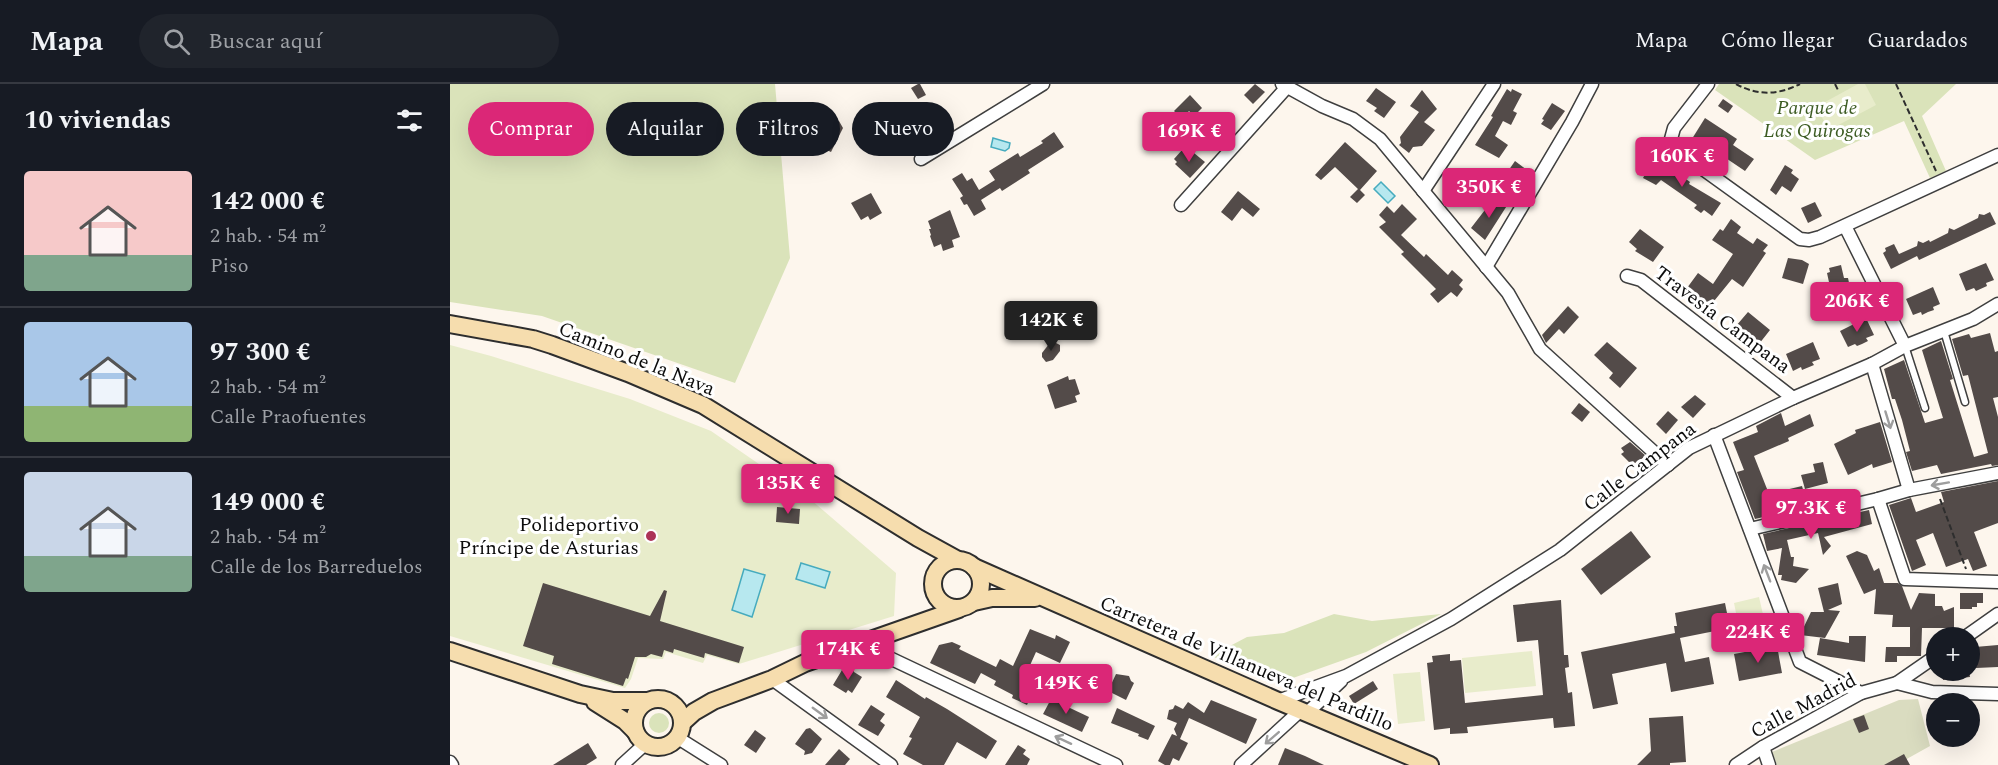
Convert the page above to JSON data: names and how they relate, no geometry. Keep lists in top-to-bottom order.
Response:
{
  "streets": {
    "street": [
      "Travesía Campana",
      "Camino de la Nava",
      "Calle Campana",
      "Carretera de Villanueva del Pardillo",
      "Calle Madrid"
    ]
  },
  "crossings": [
    ["Travesía Campana", "Calle Campana"],
    ["Camino de la Nava", "Carretera de Villanueva del Pardillo"]
  ],
  "parks": ["Parque de Las Quirogas"],
  "places": ["Polideportivo Príncipe de Asturias"],
  "page": {
    "header": "Mapa",
    "search": "Buscar aquí",
    "nav": ["Mapa", "Cómo llegar", "Guardados"],
    "heading": "10 viviendas",
    "chip": [
      "Comprar",
      "Alquilar",
      "Filtros",
      "Nuevo"
    ],
    "price": [
      "169K €",
      "160K €",
      "350K €",
      "206K €",
      "142K €",
      "135K €",
      "97.3K €",
      "224K €",
      "174K €",
      "149K €"
    ],
    "list": [
      {
        "name": "142 000 €",
        "note": "2 hab. · 54 m² · Piso"
      },
      {
        "name": "97 300 €",
        "note": "2 hab. · 54 m² · Calle Praofuentes"
      },
      {
        "name": "149 000 €",
        "note": "2 hab. · 54 m² · Calle de los Barreduelos"
      }
    ],
    "map_buttons": ["+", "−"]
  }
}
